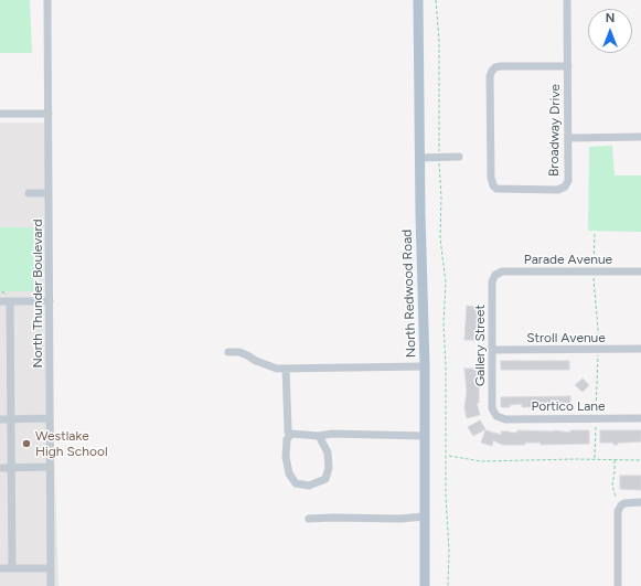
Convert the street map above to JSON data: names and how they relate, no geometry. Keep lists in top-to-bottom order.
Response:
{
  "streets": {
    "main road": ["North Redwood Road"],
    "street": [
      "Broadway Drive",
      "Parade Avenue",
      "North Thunder Boulevard",
      "Stroll Avenue",
      "Gallery Street",
      "Portico Lane"
    ]
  },
  "crossings": [
    ["Parade Avenue", "Gallery Street"],
    ["Stroll Avenue", "Gallery Street"],
    ["Gallery Street", "Portico Lane"]
  ],
  "places": ["Westlake High School"],
  "north": "top"
}
